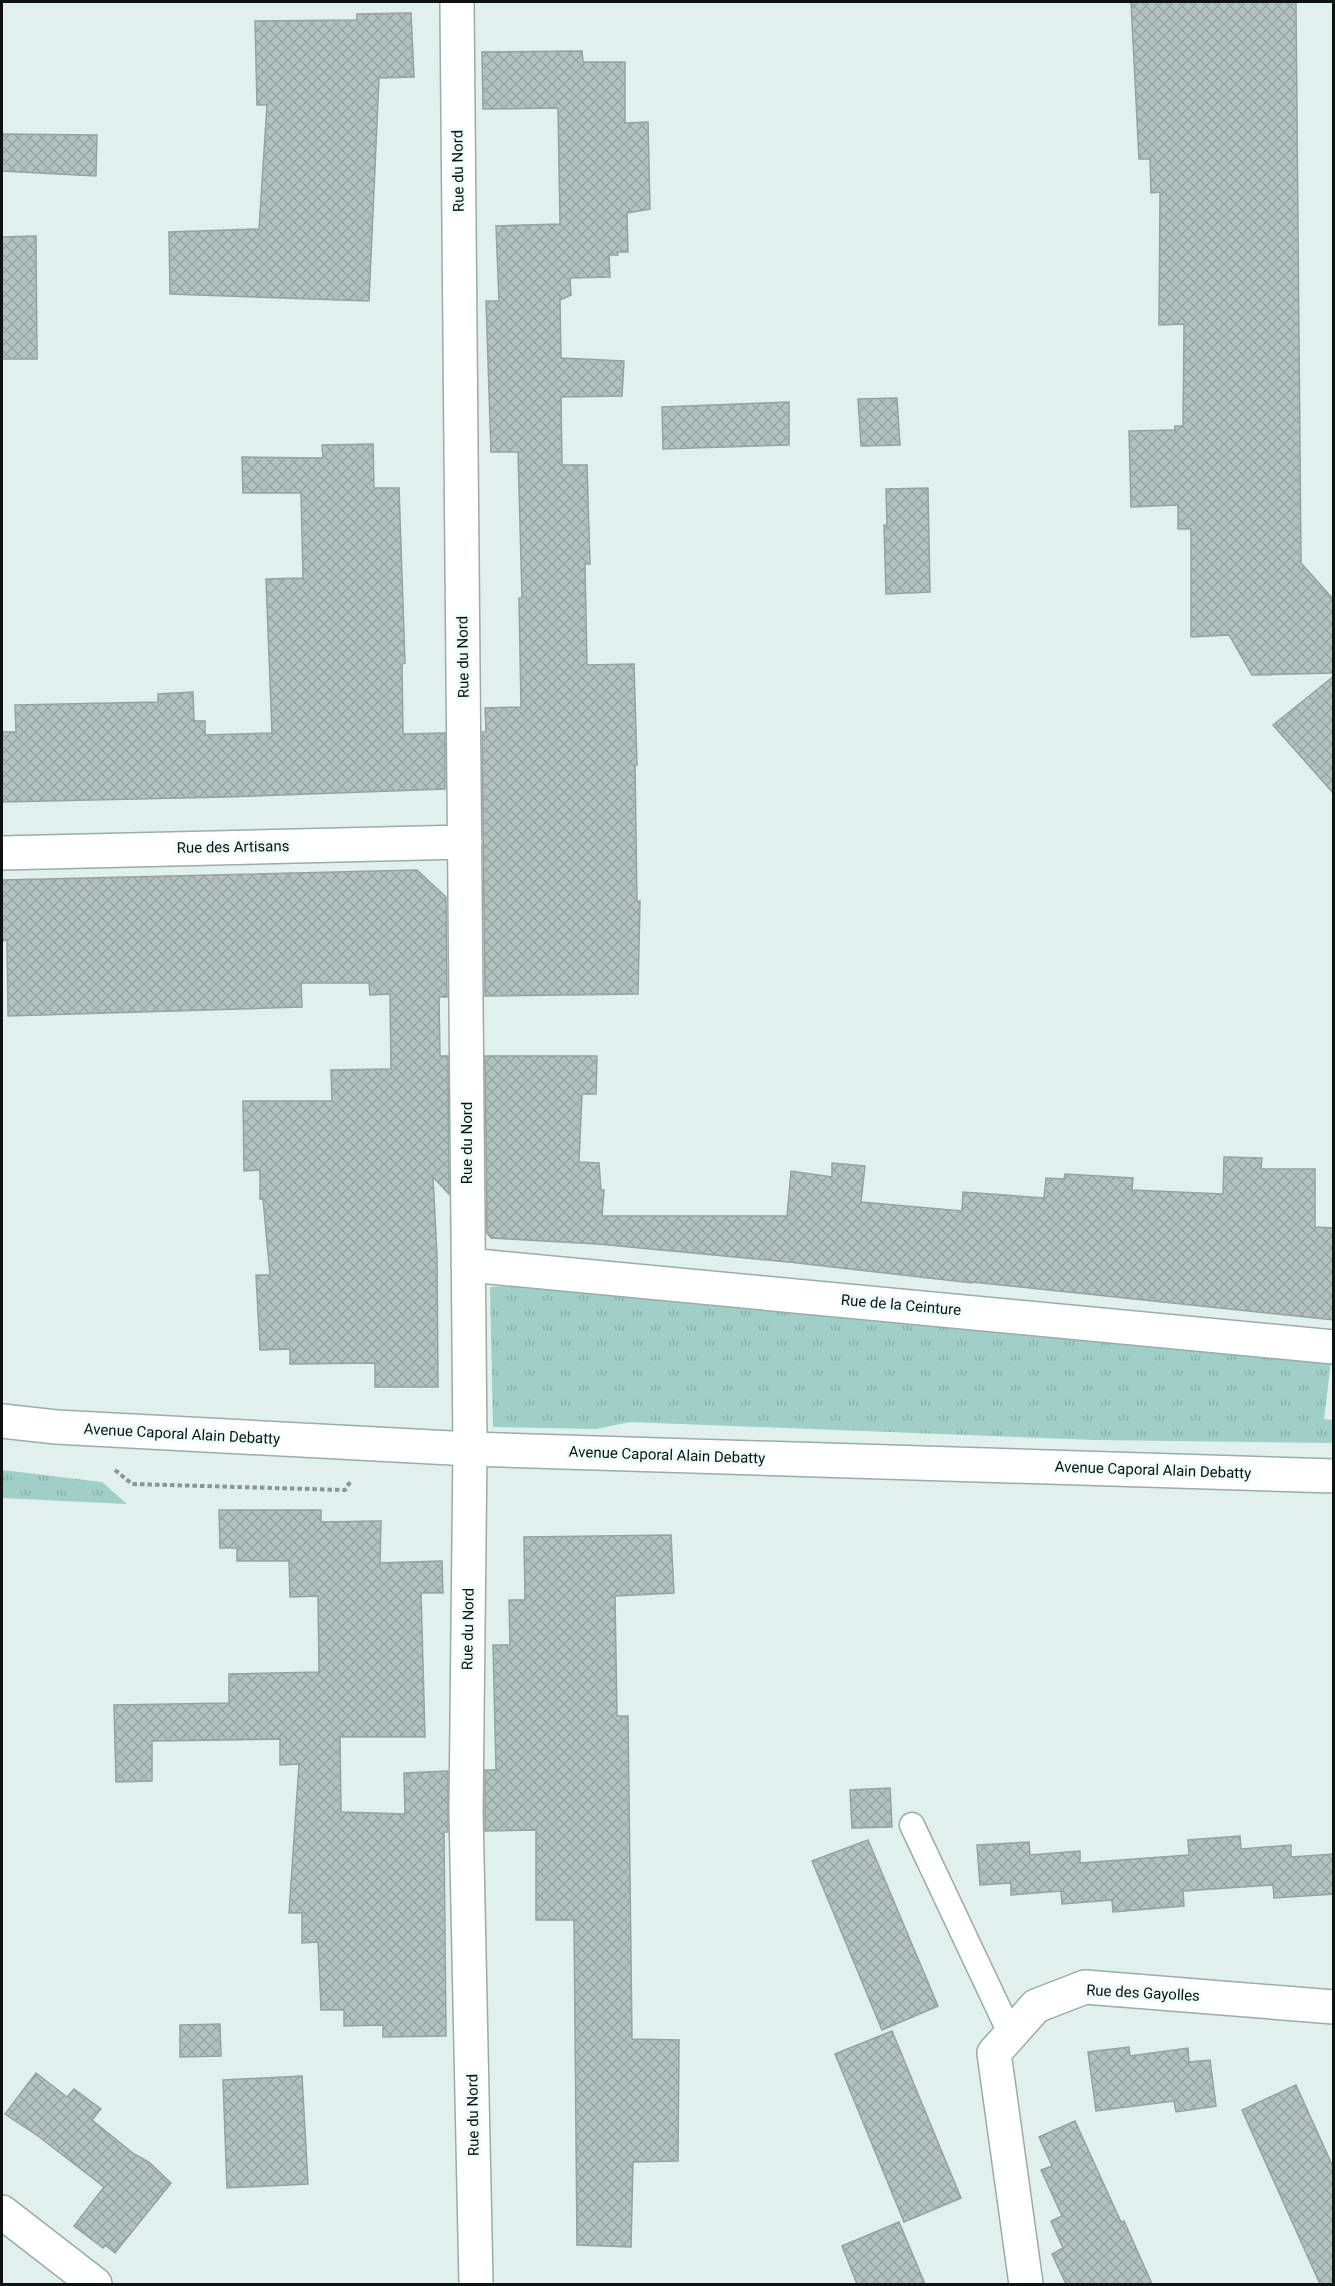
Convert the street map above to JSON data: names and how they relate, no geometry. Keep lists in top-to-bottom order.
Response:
{
  "streets": {
    "street": [
      "Rue du Nord",
      "Rue des Artisans",
      "Rue de la Ceinture",
      "Avenue Caporal Alain Debatty",
      "Rue des Gayolles"
    ]
  },
  "crossings": [
    ["Rue du Nord", "Rue des Artisans"],
    ["Rue du Nord", "Rue de la Ceinture"],
    ["Rue du Nord", "Avenue Caporal Alain Debatty"]
  ]
}
